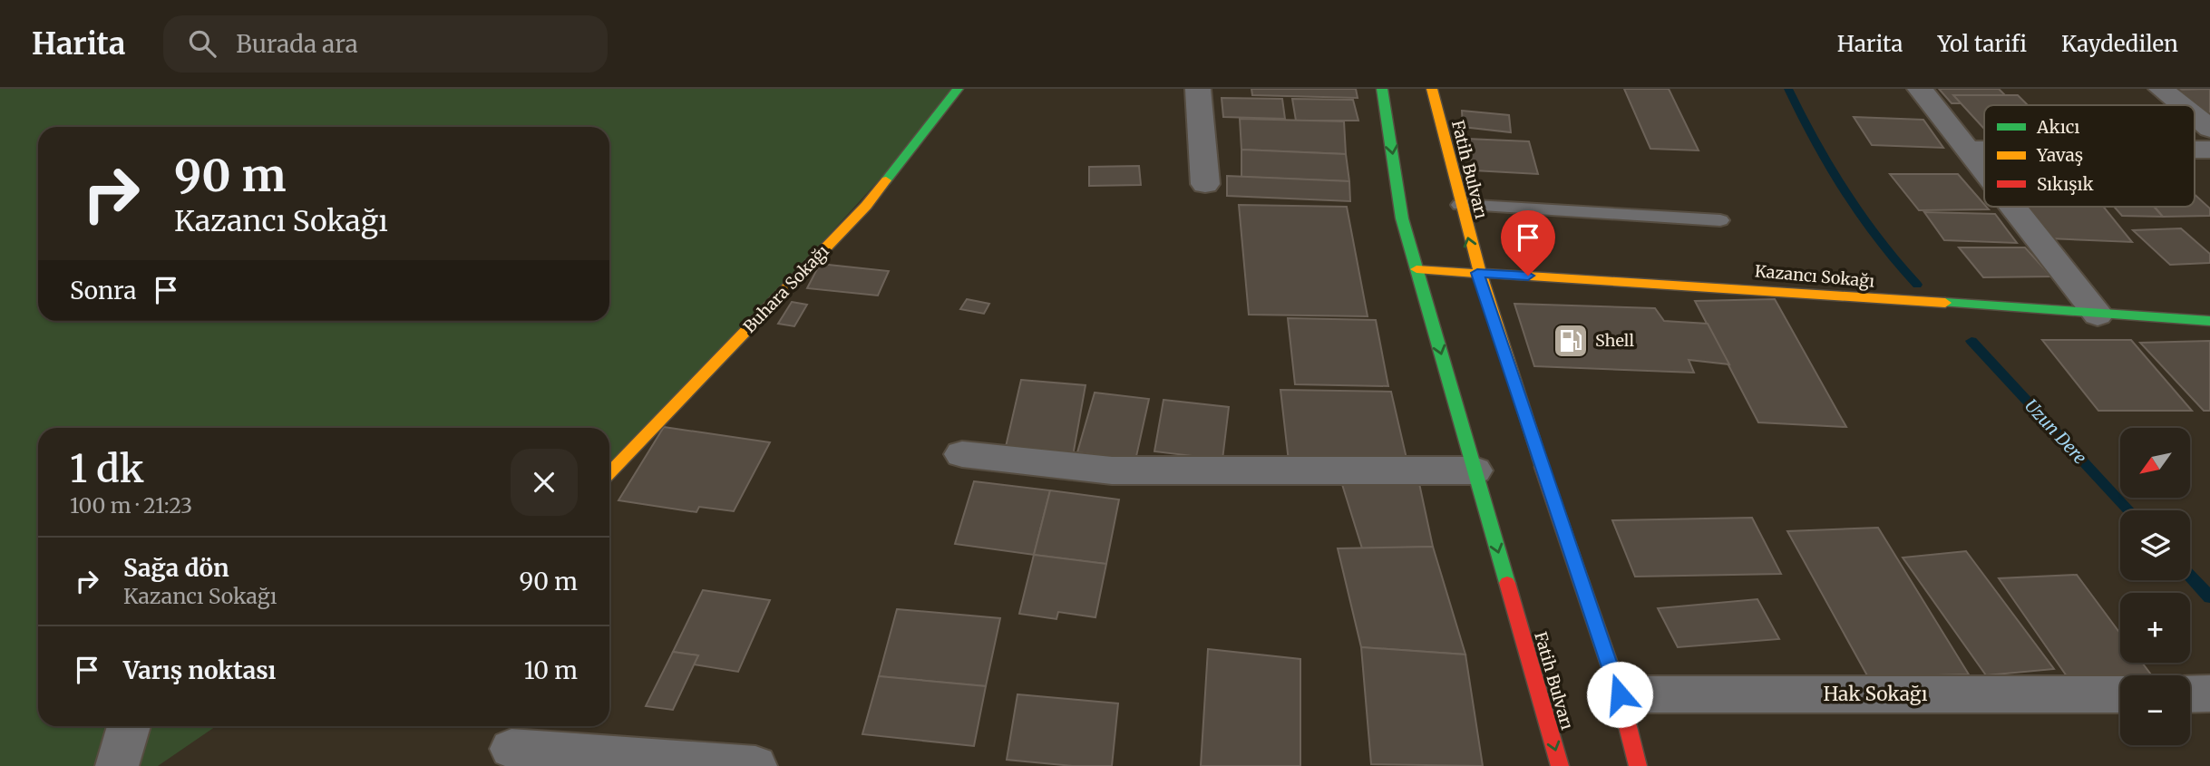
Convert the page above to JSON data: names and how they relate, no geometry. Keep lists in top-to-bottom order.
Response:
{
  "streets": {
    "main road": ["Fatih Bulvarı", "Kazancı Sokağı", "Buhara Sokağı"],
    "street": ["Hak Sokağı"]
  },
  "crossings": [
    ["Fatih Bulvarı", "Kazancı Sokağı"],
    ["Fatih Bulvarı", "Hak Sokağı"]
  ],
  "water": ["Uzun Dere"],
  "places": {
    "fuel station": ["Shell"]
  },
  "legend": ["Akıcı", "Yavaş", "Sıkışık"],
  "north": "bottom left",
  "page": {
    "header": "Harita",
    "search": "Burada ara",
    "nav": ["Harita", "Yol tarifi", "Kaydedilen"],
    "turn": ["90 m", "Kazancı Sokağı"],
    "then": "Sonra",
    "map_buttons": ["+", "−"],
    "heading": ["1 dk", "100 m · 21:23"],
    "list": [
      {
        "name": "Sağa dön",
        "note": "Kazancı Sokağı",
        "value": "90 m"
      },
      {
        "name": "Varış noktası",
        "value": "10 m"
      }
    ]
  }
}
